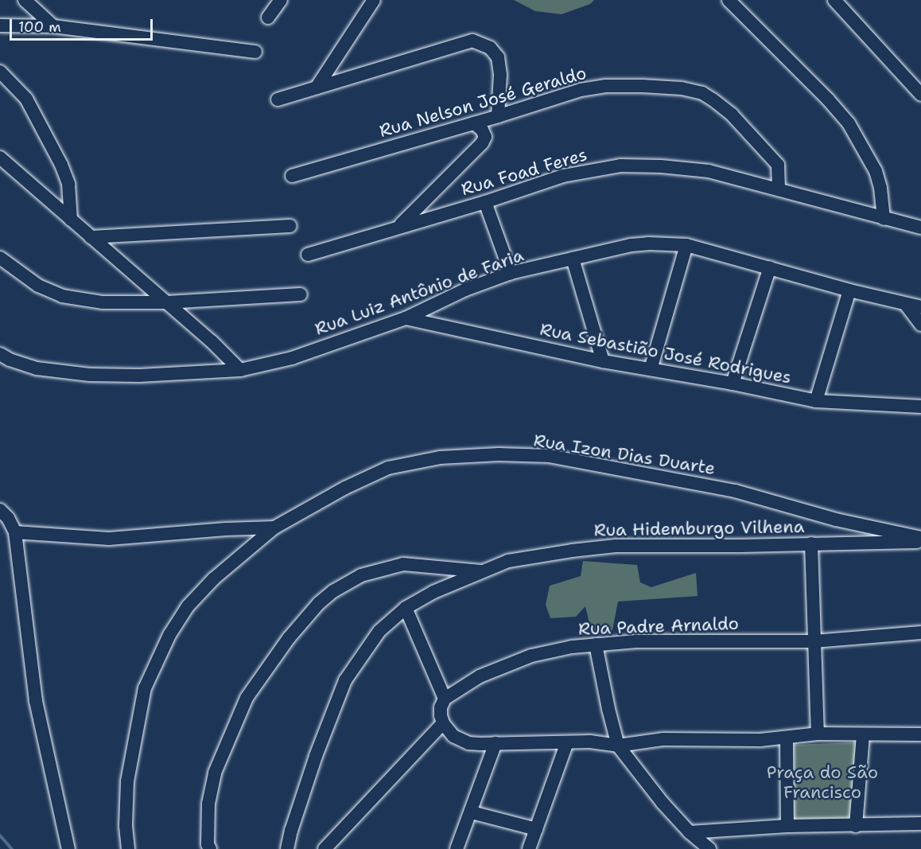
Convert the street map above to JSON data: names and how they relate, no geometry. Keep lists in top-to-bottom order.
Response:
{
  "streets": {
    "street": [
      "Rua Nelson José Geraldo",
      "Rua Foad Feres",
      "Rua Luiz Antônio de Faria",
      "Rua Sebastião José Rodrigues",
      "Rua Izon Dias Duarte",
      "Rua Hidemburgo Vilhena",
      "Rua Padre Arnaldo"
    ]
  },
  "crossings": [
    ["Rua Nelson José Geraldo", "Rua Foad Feres"],
    ["Rua Luiz Antônio de Faria", "Rua Sebastião José Rodrigues"],
    ["Rua Izon Dias Duarte", "Rua Hidemburgo Vilhena"]
  ],
  "parks": ["Praça do São Francisco"],
  "scale_bar": "100 m"
}
